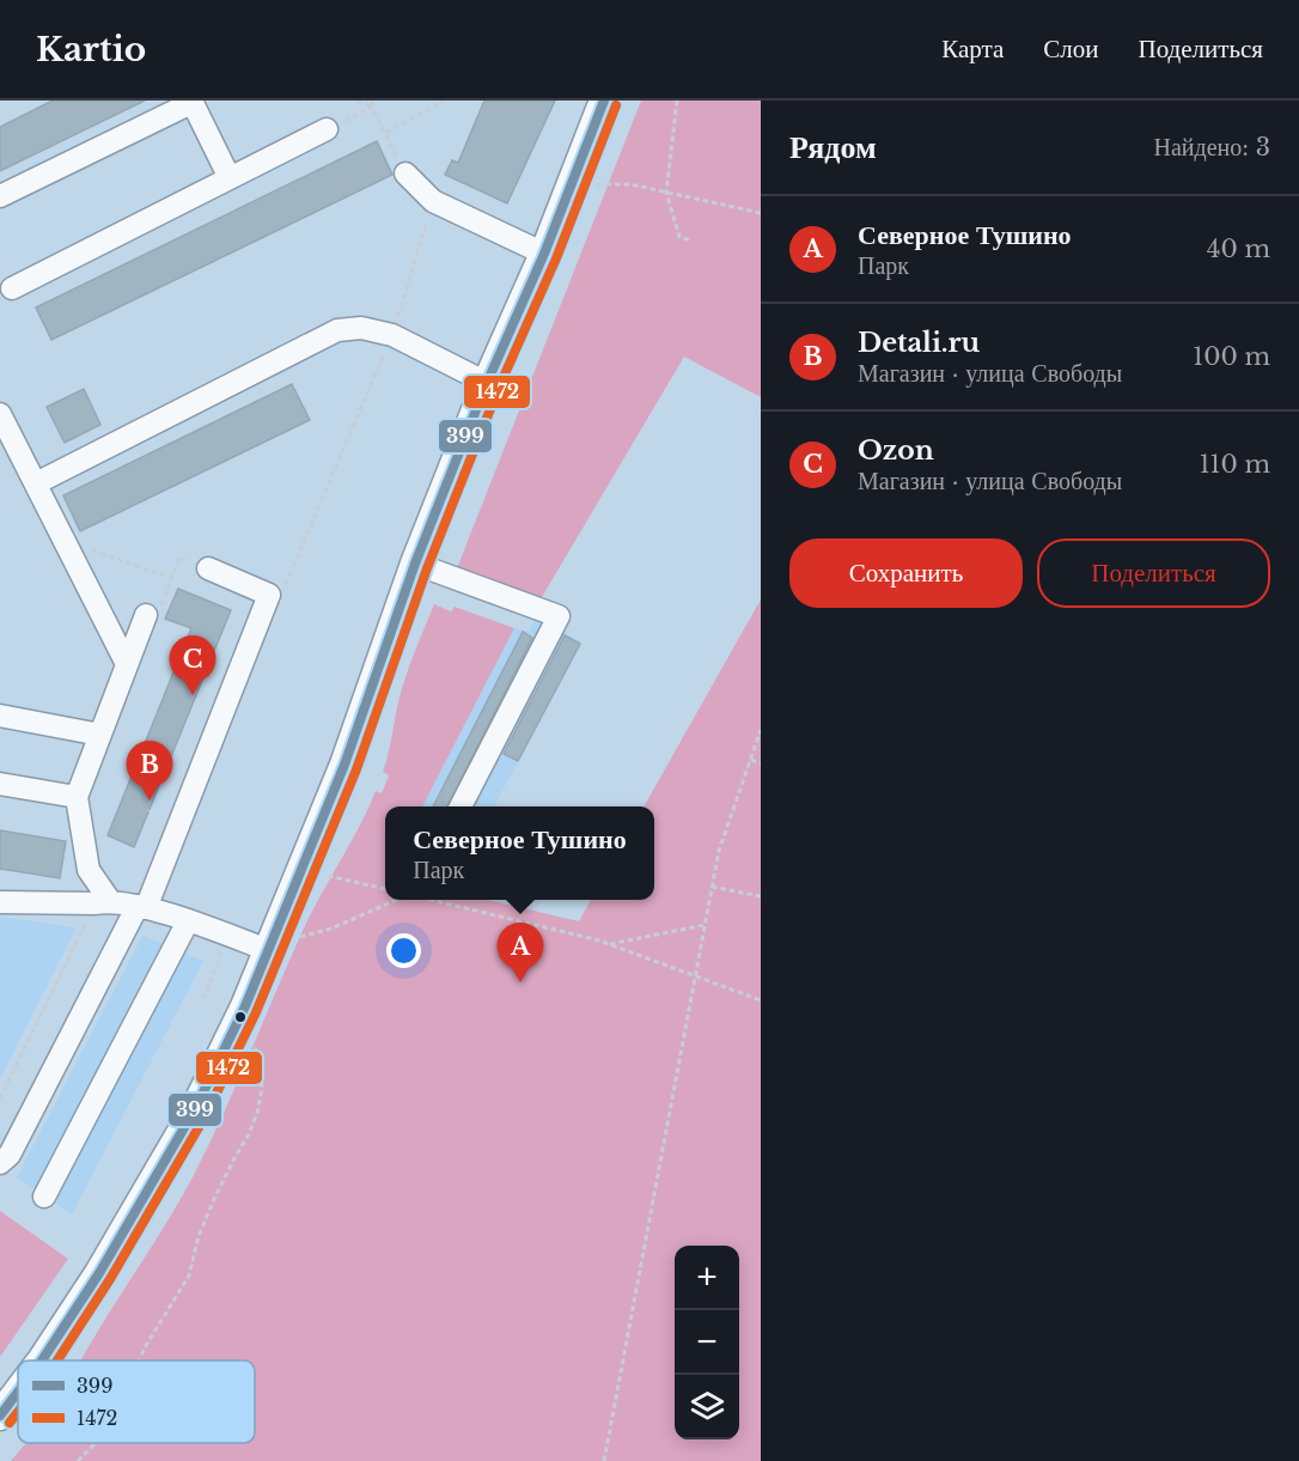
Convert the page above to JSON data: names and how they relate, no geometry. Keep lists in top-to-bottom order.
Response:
{
  "lines": ["transit line 399", "transit line 1472"],
  "legend": ["399", "1472"],
  "page": {
    "header": "Kartio",
    "nav": ["Карта", "Слои", "Поделиться"],
    "heading": ["Рядом", "Найдено: 3"],
    "list": [
      {
        "mark": "A",
        "name": "Северное Тушино",
        "note": "Парк",
        "value": "40 m"
      },
      {
        "mark": "B",
        "name": "Detali.ru",
        "note": "Магазин · улица Свободы",
        "value": "100 m"
      },
      {
        "mark": "C",
        "name": "Ozon",
        "note": "Магазин · улица Свободы",
        "value": "110 m"
      }
    ],
    "buttons": ["Сохранить", "Поделиться"],
    "pins": ["C", "B", "A"],
    "popup": ["Северное Тушино", "Парк"],
    "map_buttons": ["+", "−"]
  }
}
